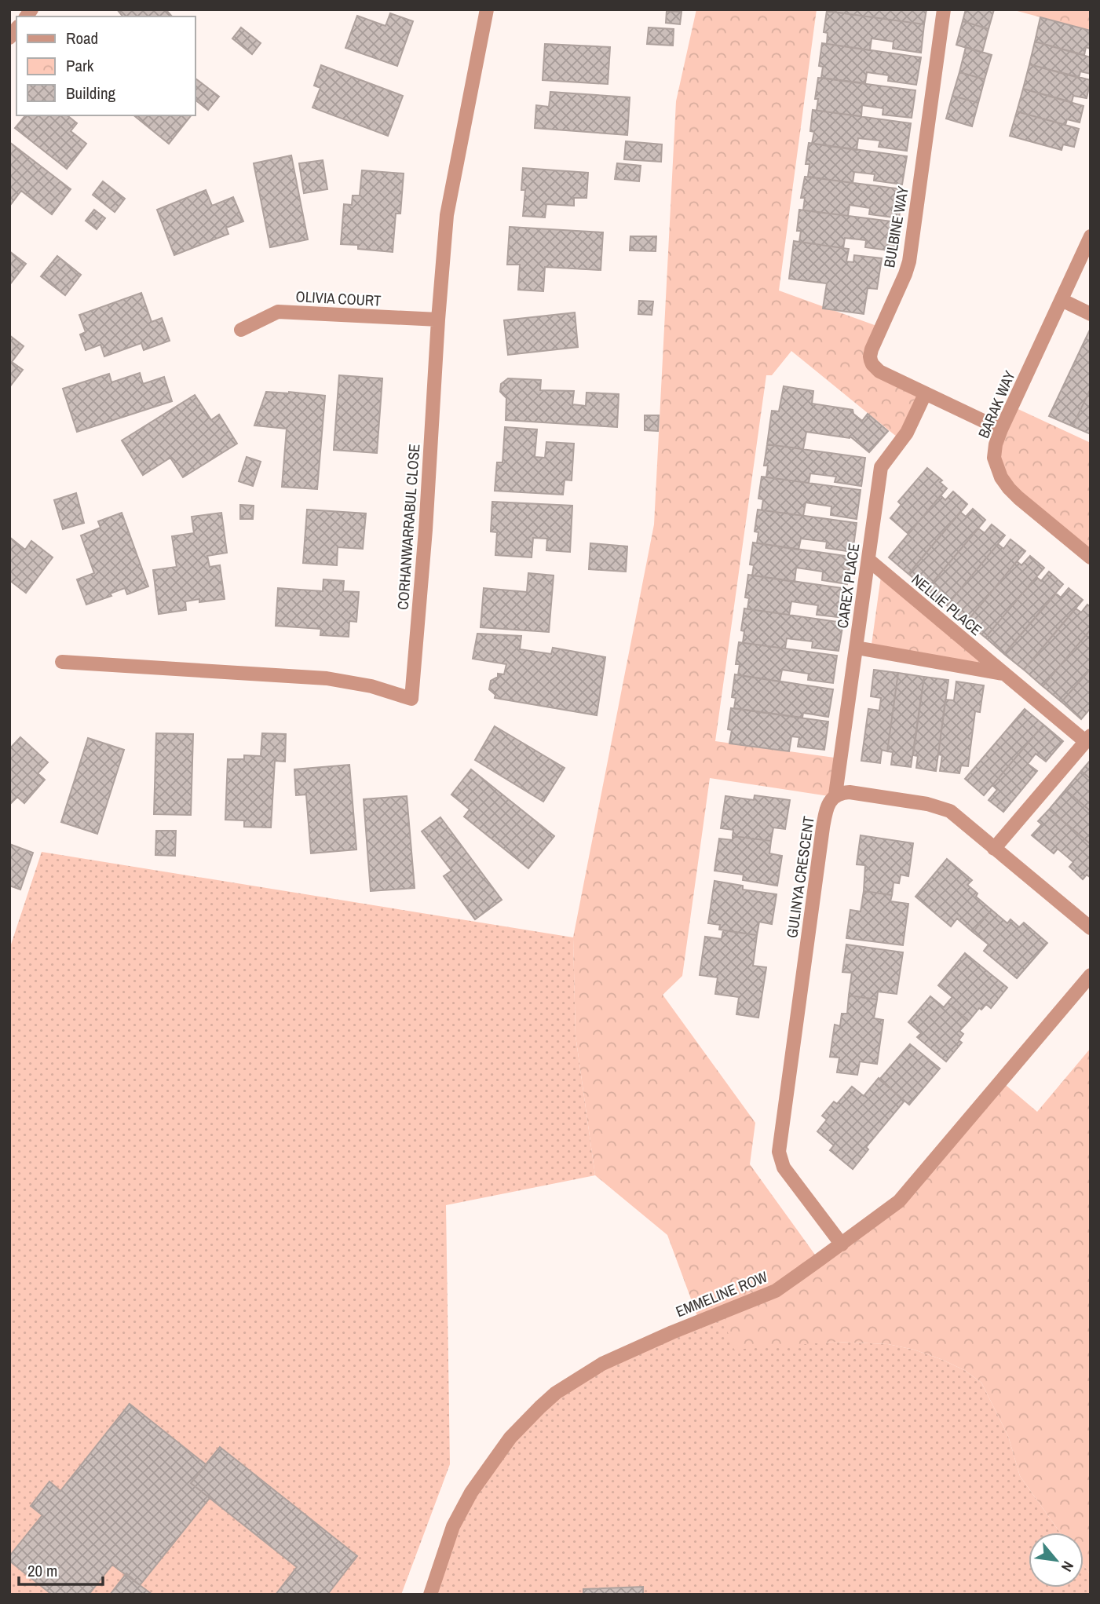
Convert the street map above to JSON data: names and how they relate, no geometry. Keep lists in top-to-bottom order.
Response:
{
  "streets": {
    "street": [
      "BULBINE WAY",
      "OLIVIA COURT",
      "BARAK WAY",
      "CORHANWARRABUL CLOSE",
      "CAREX PLACE",
      "NELLIE PLACE",
      "GULINYA CRESCENT",
      "EMMELINE ROW"
    ]
  },
  "crossings": [
    ["BULBINE WAY", "BARAK WAY"],
    ["BULBINE WAY", "CAREX PLACE"],
    ["OLIVIA COURT", "CORHANWARRABUL CLOSE"],
    ["CAREX PLACE", "NELLIE PLACE"],
    ["CAREX PLACE", "GULINYA CRESCENT"],
    ["GULINYA CRESCENT", "EMMELINE ROW"]
  ],
  "legend": ["Road", "Park", "Building"],
  "scale_bar": "20 m",
  "north": "bottom right"
}
